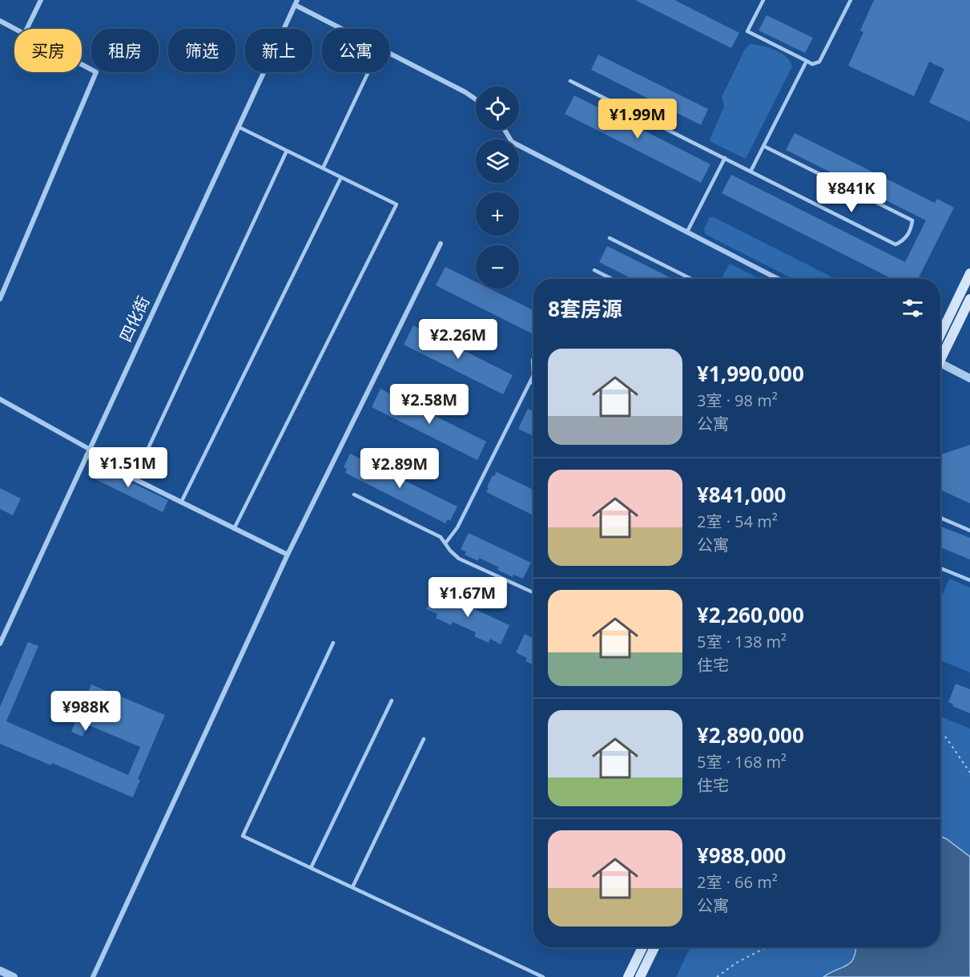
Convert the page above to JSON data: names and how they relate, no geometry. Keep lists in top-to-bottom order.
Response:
{
  "streets": {
    "street": ["四化街"]
  },
  "page": {
    "chip": [
      "买房",
      "租房",
      "筛选",
      "新上",
      "公寓"
    ],
    "map_buttons": ["+", "−"],
    "price": [
      "¥1.99M",
      "¥841K",
      "¥2.26M",
      "¥2.58M",
      "¥1.51M",
      "¥2.89M",
      "¥1.67M",
      "¥988K"
    ],
    "heading": "8套房源",
    "list": [
      {
        "name": "¥1,990,000",
        "note": "3室 · 98 m² · 公寓"
      },
      {
        "name": "¥841,000",
        "note": "2室 · 54 m² · 公寓"
      },
      {
        "name": "¥2,260,000",
        "note": "5室 · 138 m² · 住宅"
      },
      {
        "name": "¥2,890,000",
        "note": "5室 · 168 m² · 住宅"
      },
      {
        "name": "¥988,000",
        "note": "2室 · 66 m² · 公寓"
      }
    ]
  }
}
